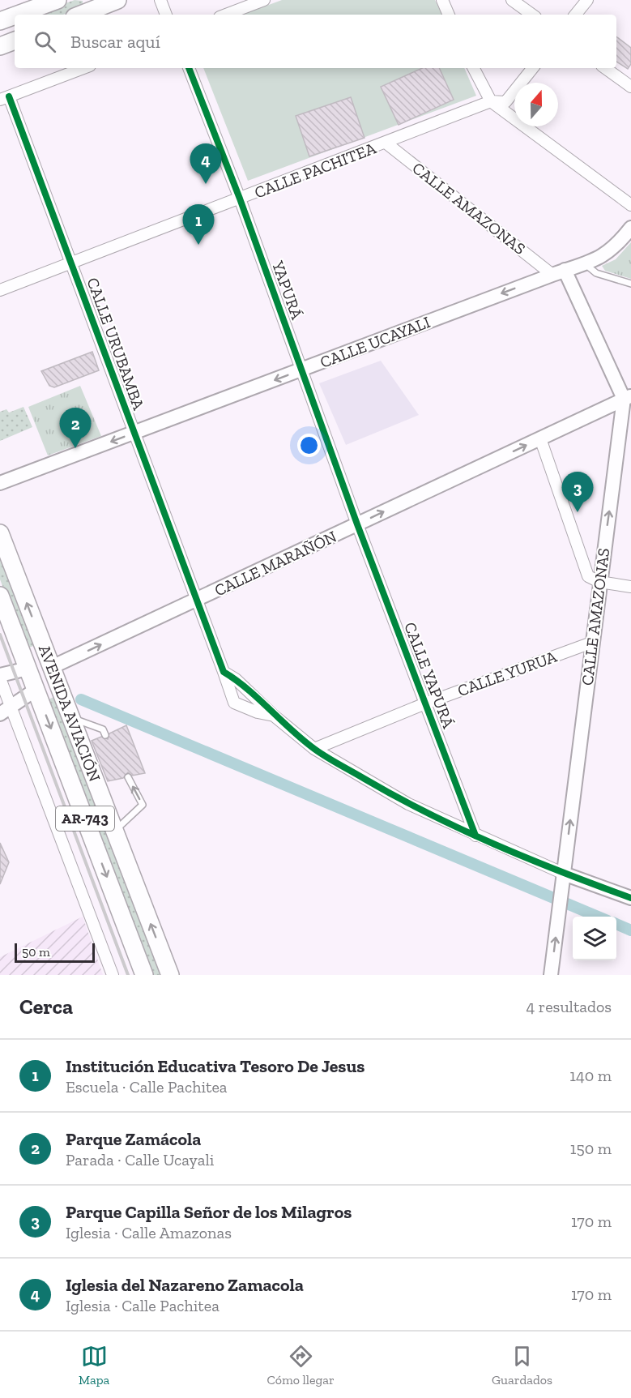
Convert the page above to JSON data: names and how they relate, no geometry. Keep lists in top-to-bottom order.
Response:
{
  "streets": {
    "main road": ["AVENIDA AVIACIÓN", "AR-743"],
    "street": [
      "CALLE PACHITEA",
      "CALLE AMAZONAS",
      "YAPURÁ",
      "CALLE UCAYALI",
      "CALLE URUBAMBA",
      "CALLE MARAÑÓN",
      "CALLE YURUA",
      "CALLE YAPURÁ"
    ]
  },
  "crossings": [
    ["CALLE PACHITEA", "CALLE AMAZONAS"],
    ["CALLE PACHITEA", "YAPURÁ"],
    ["CALLE PACHITEA", "CALLE URUBAMBA"],
    ["CALLE AMAZONAS", "CALLE UCAYALI"],
    ["CALLE AMAZONAS", "CALLE MARAÑÓN"],
    ["CALLE AMAZONAS", "CALLE YURUA"],
    ["YAPURÁ", "CALLE UCAYALI"],
    ["YAPURÁ", "CALLE MARAÑÓN"],
    ["YAPURÁ", "CALLE YAPURÁ"],
    ["CALLE UCAYALI", "CALLE URUBAMBA"],
    ["CALLE URUBAMBA", "CALLE MARAÑÓN"],
    ["CALLE MARAÑÓN", "CALLE YAPURÁ"],
    ["CALLE MARAÑÓN", "AVENIDA AVIACIÓN"],
    ["CALLE YURUA", "CALLE YAPURÁ"]
  ],
  "one_way": ["CALLE AMAZONAS", "CALLE UCAYALI", "CALLE MARAÑÓN"],
  "scale_bar": "50 m",
  "north": "top",
  "page": {
    "search": "Buscar aquí",
    "pins": [
      "4",
      "1",
      "2",
      "3"
    ],
    "scale": "50 m",
    "heading": ["Cerca", "4 resultados"],
    "list": [
      {
        "mark": "1",
        "name": "Institución Educativa Tesoro De Jesus",
        "note": "Escuela · Calle Pachitea",
        "value": "140 m"
      },
      {
        "mark": "2",
        "name": "Parque Zamácola",
        "note": "Parada · Calle Ucayali",
        "value": "150 m"
      },
      {
        "mark": "3",
        "name": "Parque Capilla Señor de los Milagros",
        "note": "Iglesia · Calle Amazonas",
        "value": "170 m"
      },
      {
        "mark": "4",
        "name": "Iglesia del Nazareno Zamacola",
        "note": "Iglesia · Calle Pachitea",
        "value": "170 m"
      }
    ],
    "nav": ["Mapa", "Cómo llegar", "Guardados"]
  }
}
